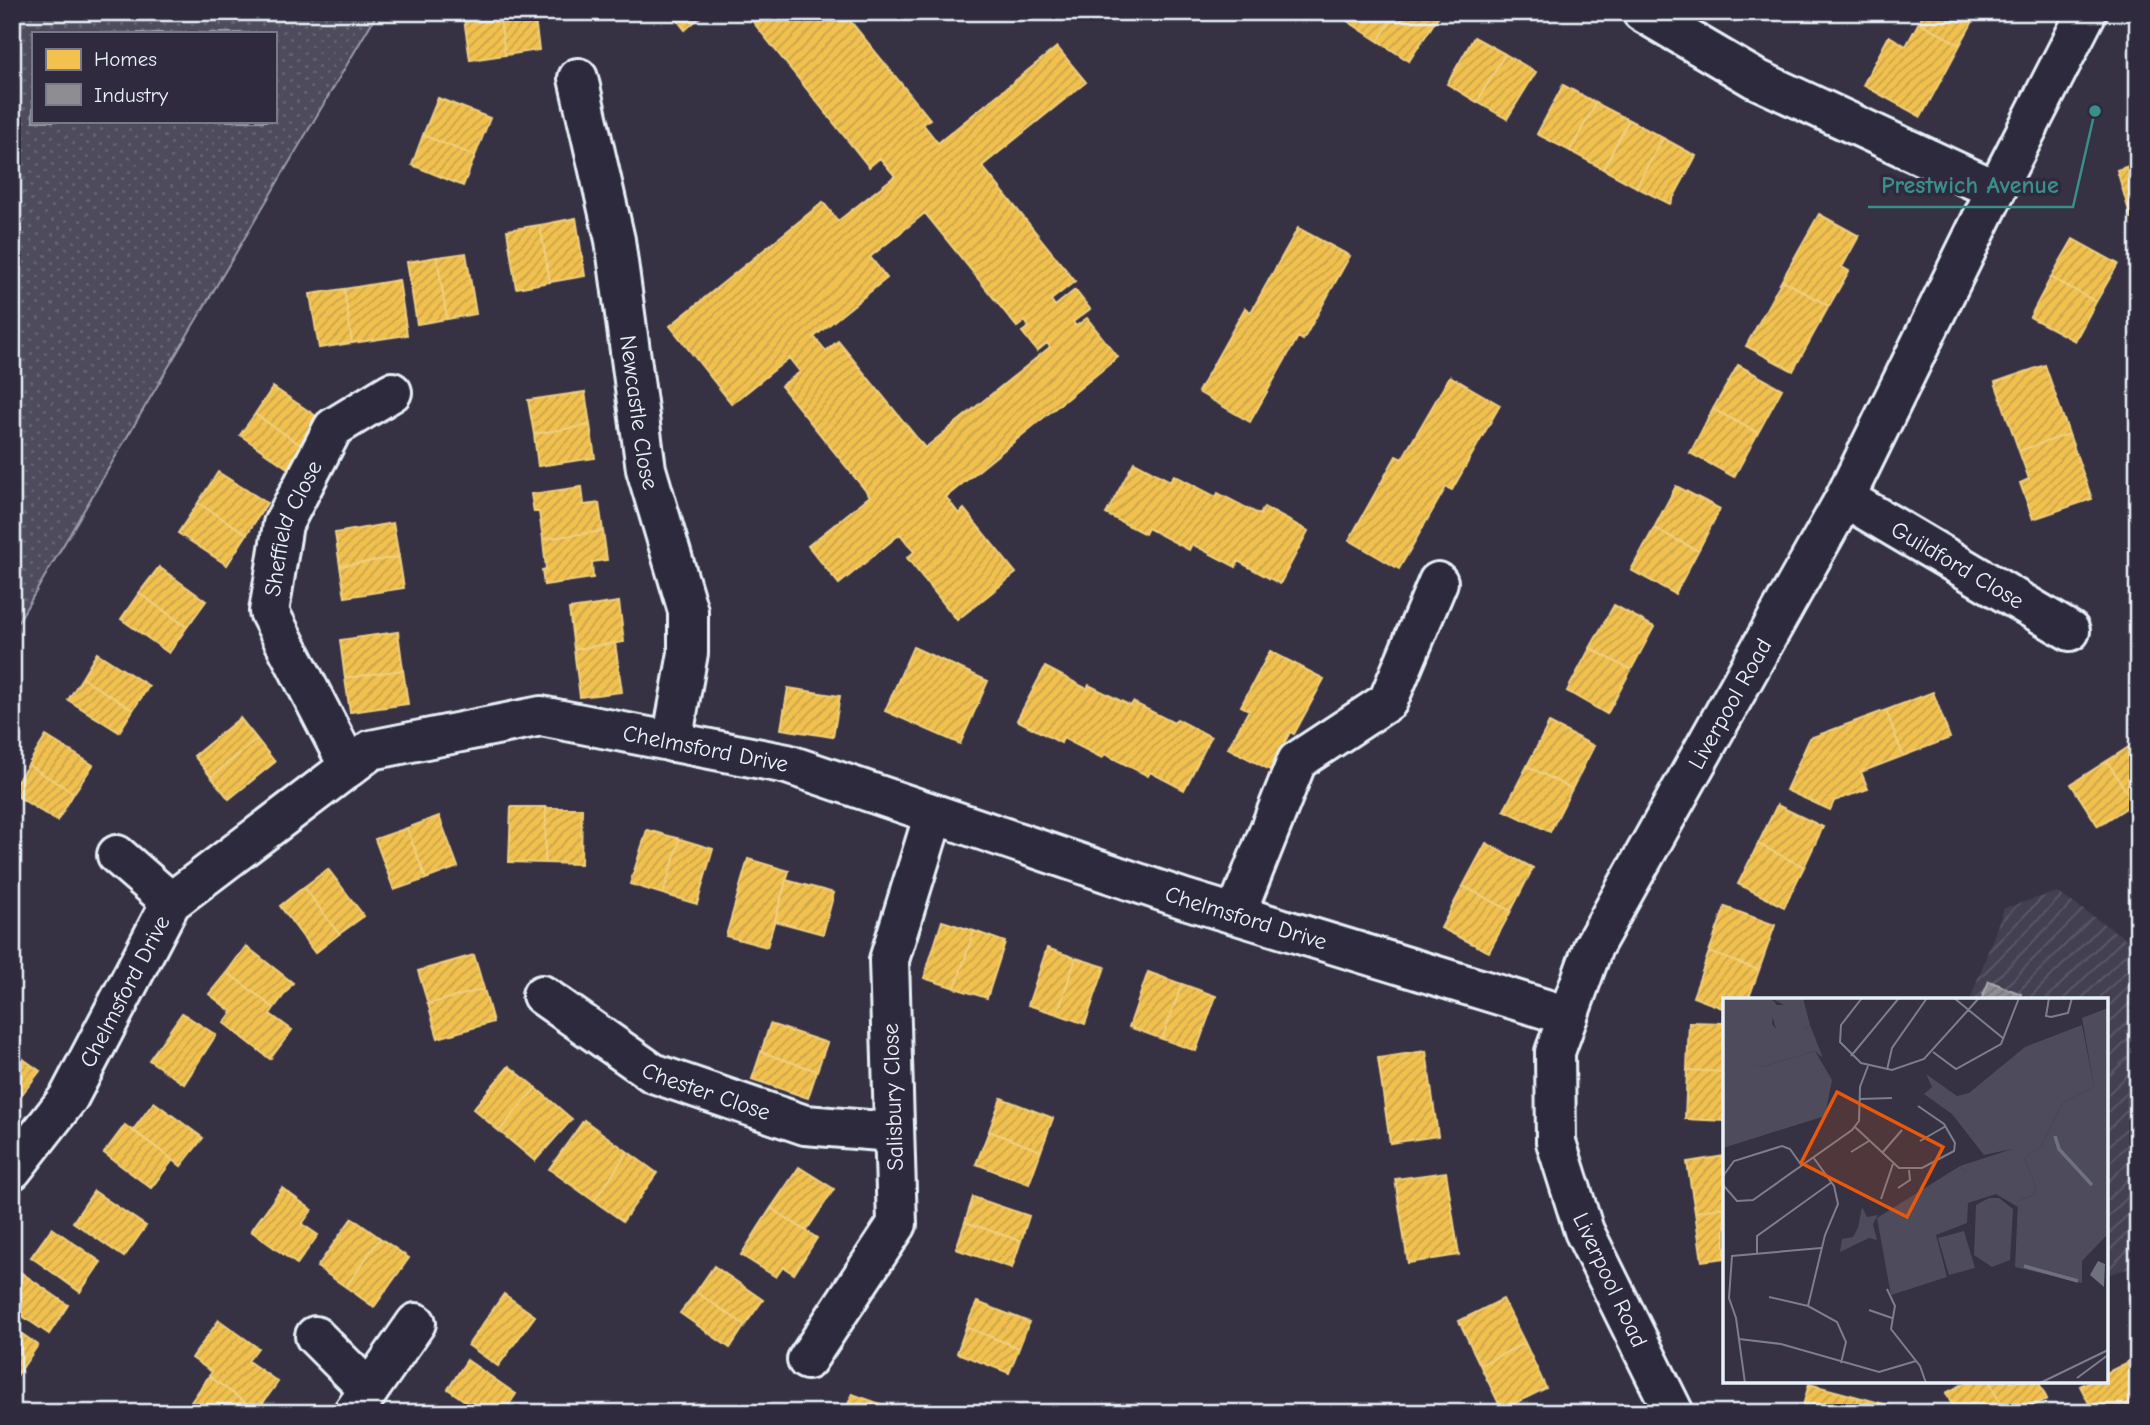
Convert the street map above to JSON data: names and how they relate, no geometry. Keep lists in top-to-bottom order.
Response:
{
  "streets": {
    "street": [
      "Newcastle Close",
      "Sheffield Close",
      "Guildford Close",
      "Liverpool Road",
      "Chelmsford Drive",
      "Chester Close",
      "Salisbury Close"
    ]
  },
  "crossings": [
    ["Newcastle Close", "Chelmsford Drive"],
    ["Sheffield Close", "Chelmsford Drive"],
    ["Guildford Close", "Liverpool Road"],
    ["Liverpool Road", "Chelmsford Drive"],
    ["Chelmsford Drive", "Salisbury Close"],
    ["Chester Close", "Salisbury Close"]
  ],
  "places": ["Prestwich Avenue"],
  "legend": ["Homes", "Industry"]
}
